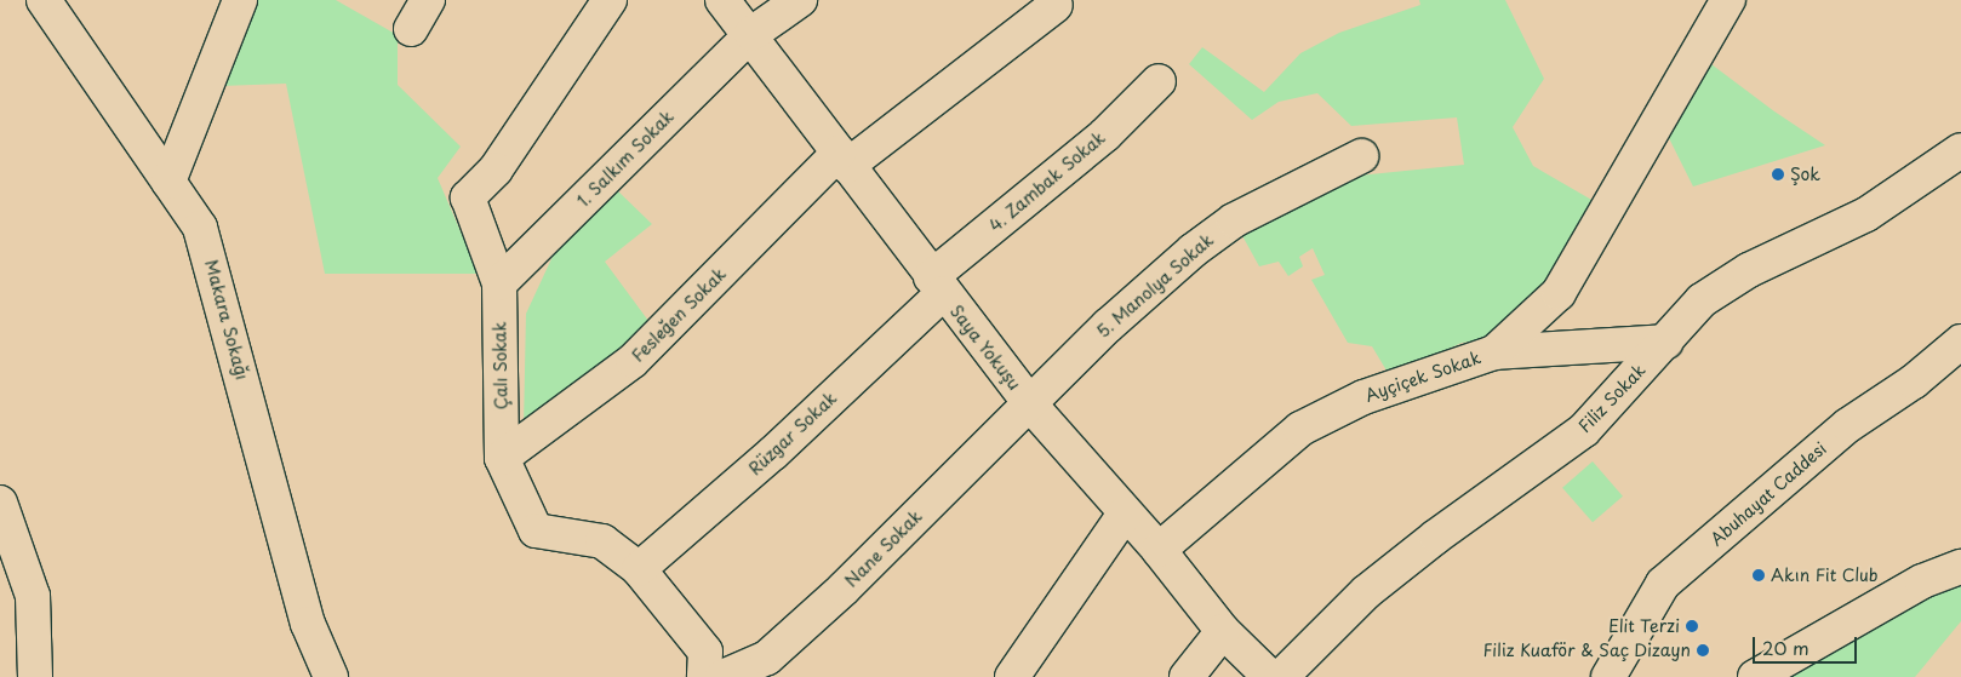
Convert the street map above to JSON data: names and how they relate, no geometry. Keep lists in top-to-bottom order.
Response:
{
  "streets": {
    "street": [
      "1. Salkım Sokak",
      "4. Zambak Sokak",
      "5. Manolya Sokak",
      "Fesleğen Sokak",
      "Makara Sokağı",
      "Saya Yokuşu",
      "Çalı Sokak",
      "Ayçiçek Sokak",
      "Filiz Sokak",
      "Rüzgar Sokak",
      "Abuhayat Caddesi",
      "Nane Sokak"
    ]
  },
  "crossings": [
    ["1. Salkım Sokak", "Saya Yokuşu"],
    ["1. Salkım Sokak", "Çalı Sokak"],
    ["4. Zambak Sokak", "Saya Yokuşu"],
    ["4. Zambak Sokak", "Rüzgar Sokak"],
    ["5. Manolya Sokak", "Saya Yokuşu"],
    ["5. Manolya Sokak", "Nane Sokak"],
    ["Fesleğen Sokak", "Saya Yokuşu"],
    ["Fesleğen Sokak", "Çalı Sokak"],
    ["Saya Yokuşu", "Ayçiçek Sokak"],
    ["Saya Yokuşu", "Rüzgar Sokak"],
    ["Saya Yokuşu", "Nane Sokak"],
    ["Çalı Sokak", "Rüzgar Sokak"]
  ],
  "places": [
    "Şok",
    "Akın Fit Club",
    "Elit Terzi",
    "Filiz Kuaför & Saç Dizayn"
  ],
  "scale_bar": "20 m"
}
